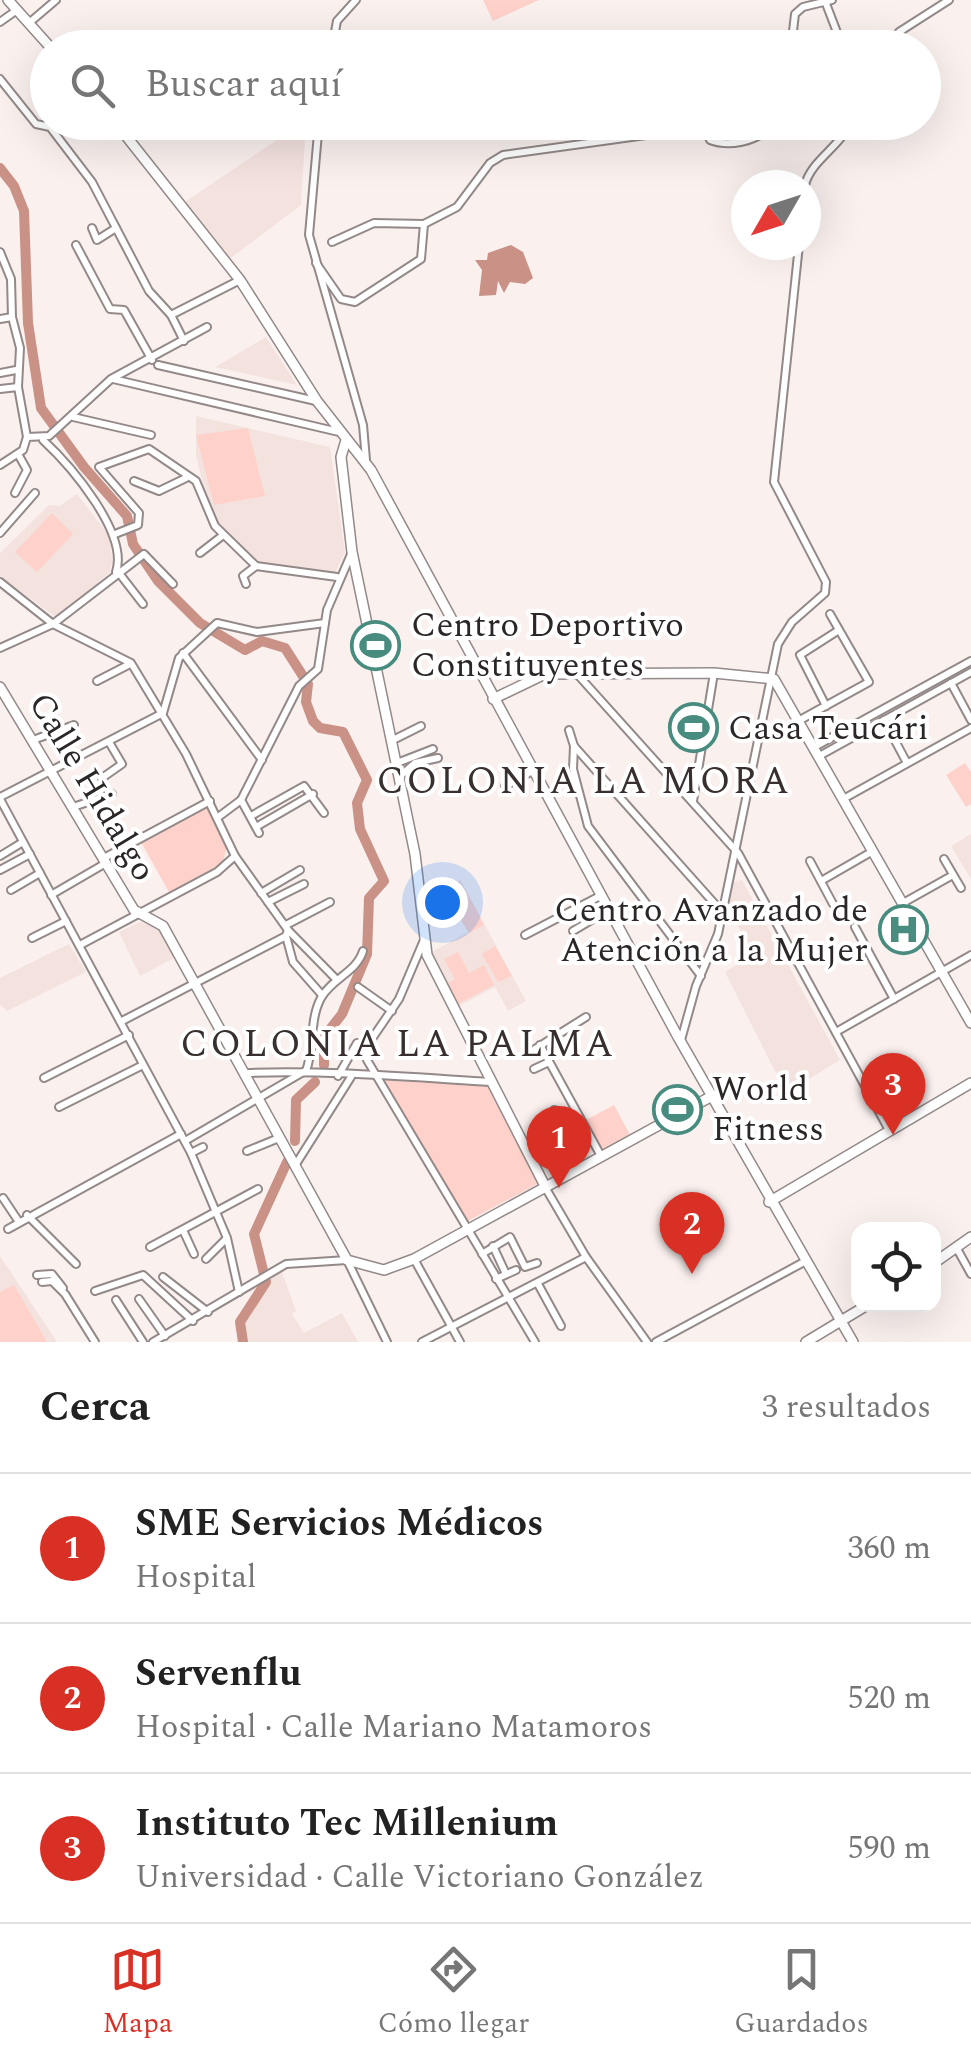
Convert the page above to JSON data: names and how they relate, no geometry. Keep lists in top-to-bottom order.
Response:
{
  "streets": {
    "main road": ["Calle Hidalgo"]
  },
  "districts": ["COLONIA LA MORA", "COLONIA LA PALMA"],
  "places": {
    "sports": ["Centro Deportivo Constituyentes", "Casa Teucári", "World Fitness"],
    "hospital": ["Centro Avanzado de Atención a la Mujer"]
  },
  "north": "bottom left",
  "page": {
    "search": "Buscar aquí",
    "pins": ["3", "1", "2"],
    "heading": ["Cerca", "3 resultados"],
    "list": [
      {
        "mark": "1",
        "name": "SME Servicios Médicos",
        "note": "Hospital",
        "value": "360 m"
      },
      {
        "mark": "2",
        "name": "Servenflu",
        "note": "Hospital · Calle Mariano Matamoros",
        "value": "520 m"
      },
      {
        "mark": "3",
        "name": "Instituto Tec Millenium",
        "note": "Universidad · Calle Victoriano González",
        "value": "590 m"
      }
    ],
    "nav": ["Mapa", "Cómo llegar", "Guardados"]
  }
}
